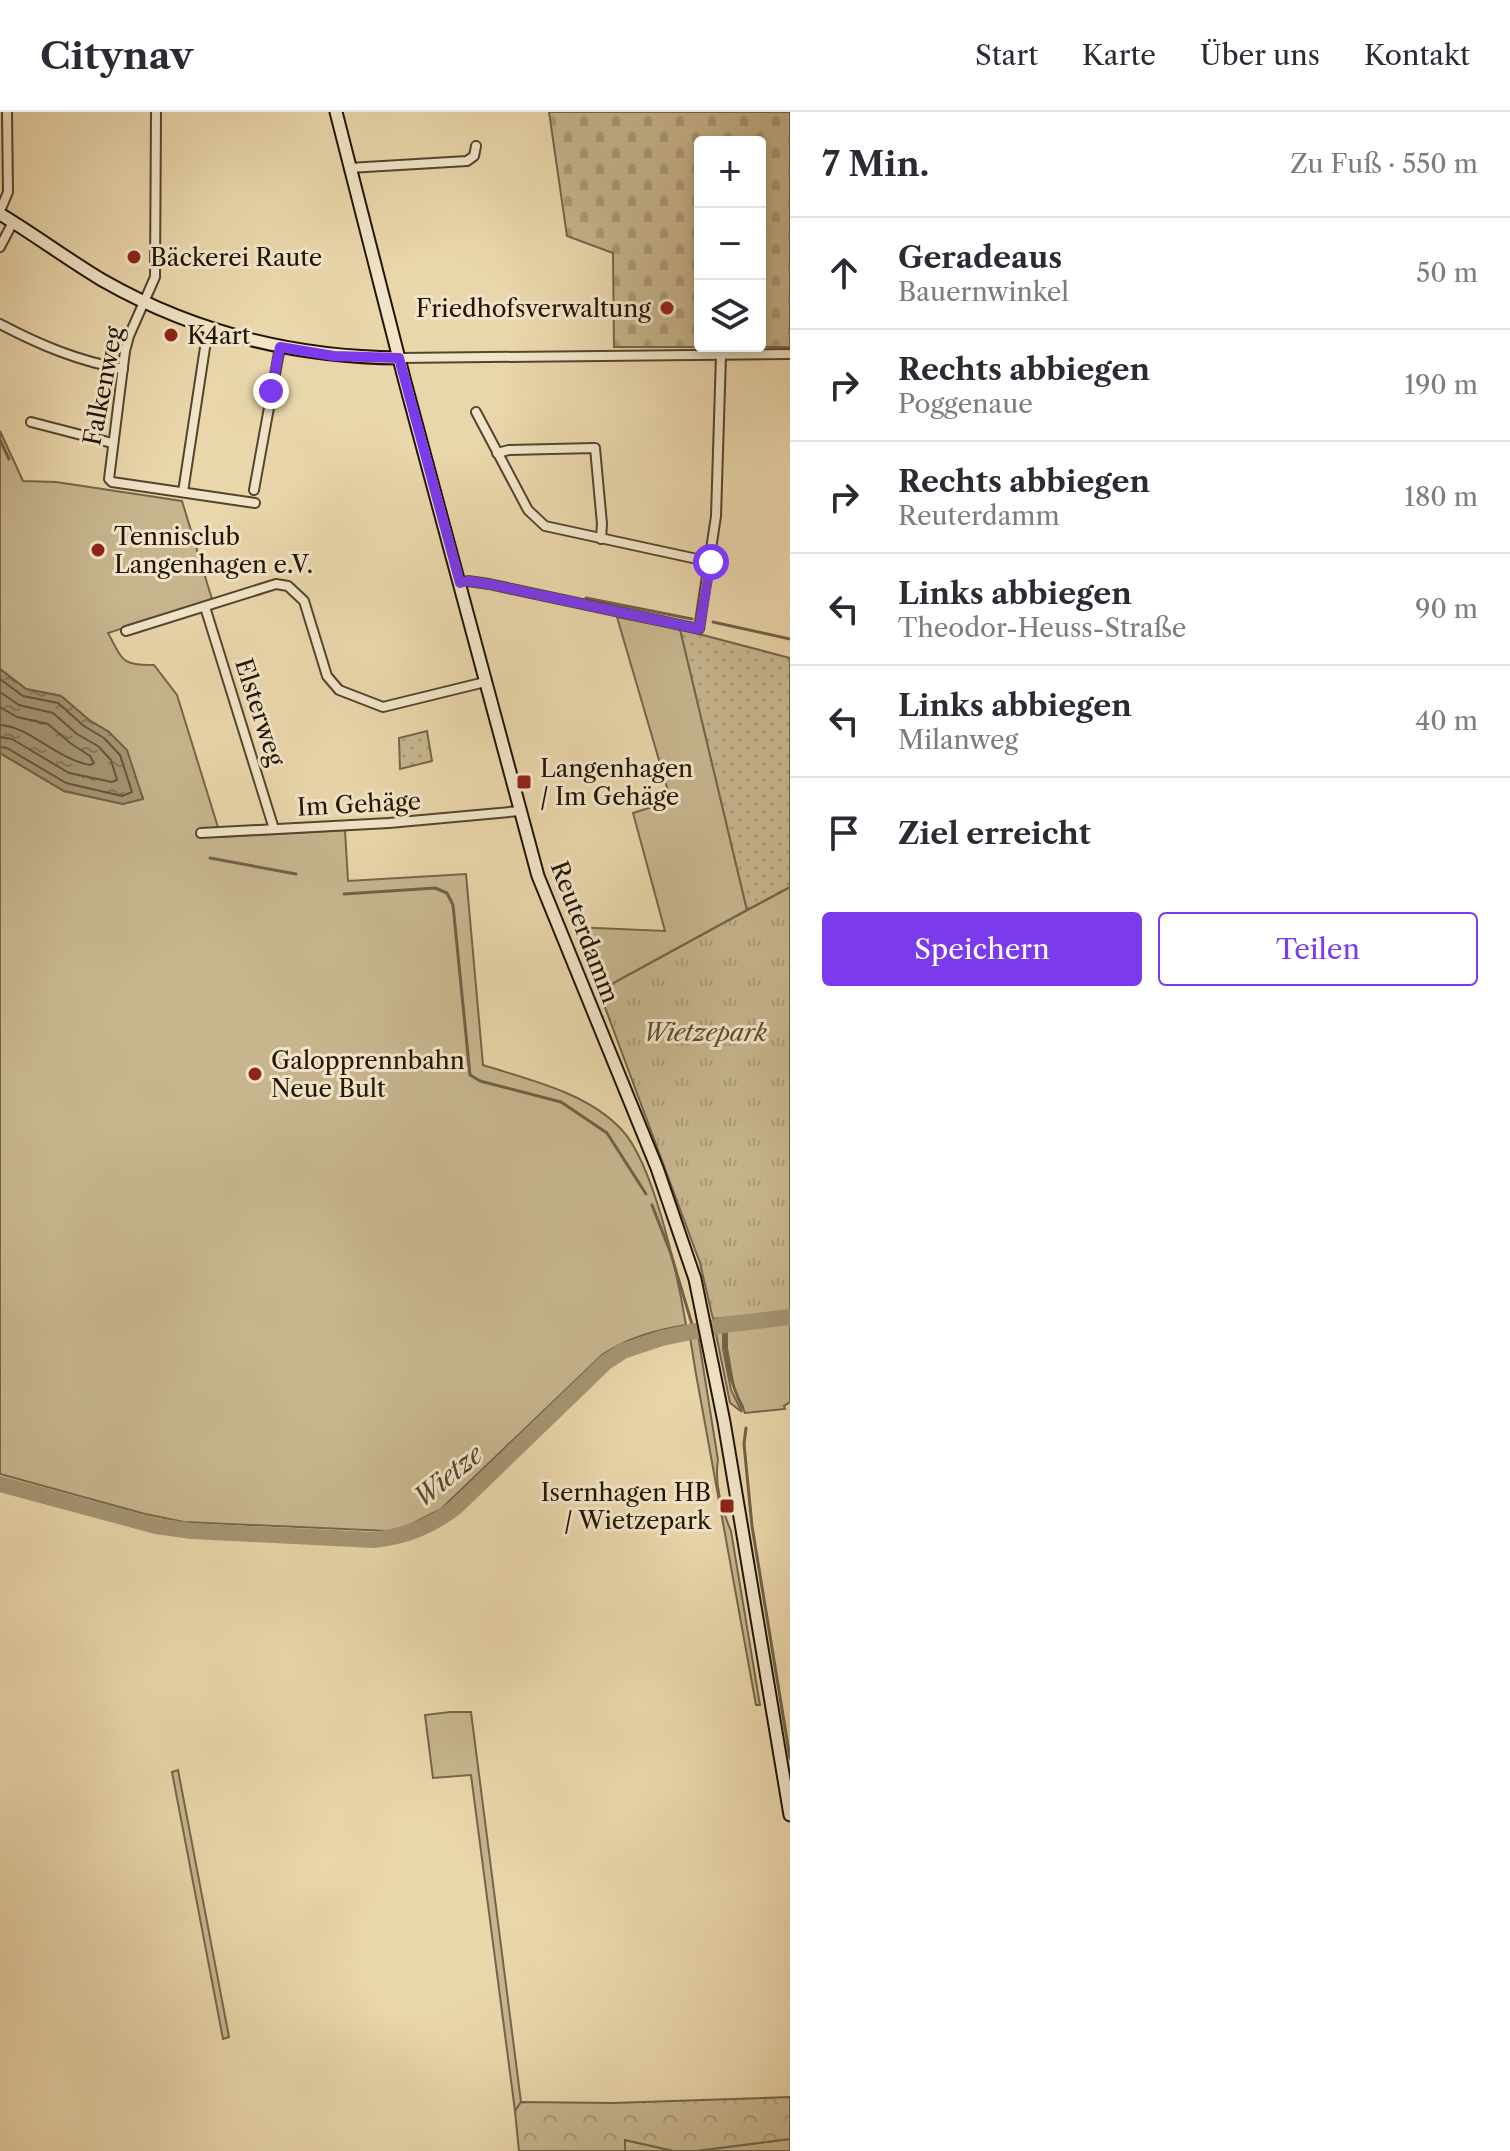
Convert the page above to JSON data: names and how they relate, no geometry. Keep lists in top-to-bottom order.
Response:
{
  "streets": {
    "street": [
      "Falkenweg",
      "Elsterweg",
      "Im Gehäge",
      "Reuterdamm"
    ]
  },
  "crossings": [
    ["Elsterweg", "Im Gehäge"],
    ["Im Gehäge", "Reuterdamm"]
  ],
  "water": ["Wietze"],
  "parks": ["Wietzepark"],
  "places": {
    "other": [
      "Bäckerei Raute",
      "Friedhofsverwaltung",
      "K4art",
      "Tennisclub Langenhagen e.V.",
      "Galopprennbahn Neue Bult"
    ],
    "transit": ["Langenhagen / Im Gehäge", "Isernhagen HB / Wietzepark"]
  },
  "page": {
    "header": "Citynav",
    "nav": [
      "Start",
      "Karte",
      "Über uns",
      "Kontakt"
    ],
    "heading": ["7 Min.", "Zu Fuß · 550 m"],
    "map_buttons": ["+", "−"],
    "list": [
      ["Geradeaus", "Bauernwinkel", "50 m"],
      ["Rechts abbiegen", "Poggenaue", "190 m"],
      ["Rechts abbiegen", "Reuterdamm", "180 m"],
      ["Links abbiegen", "Theodor-Heuss-Straße", "90 m"],
      ["Links abbiegen", "Milanweg", "40 m"],
      "Ziel erreicht"
    ],
    "buttons": ["Speichern", "Teilen"]
  }
}
